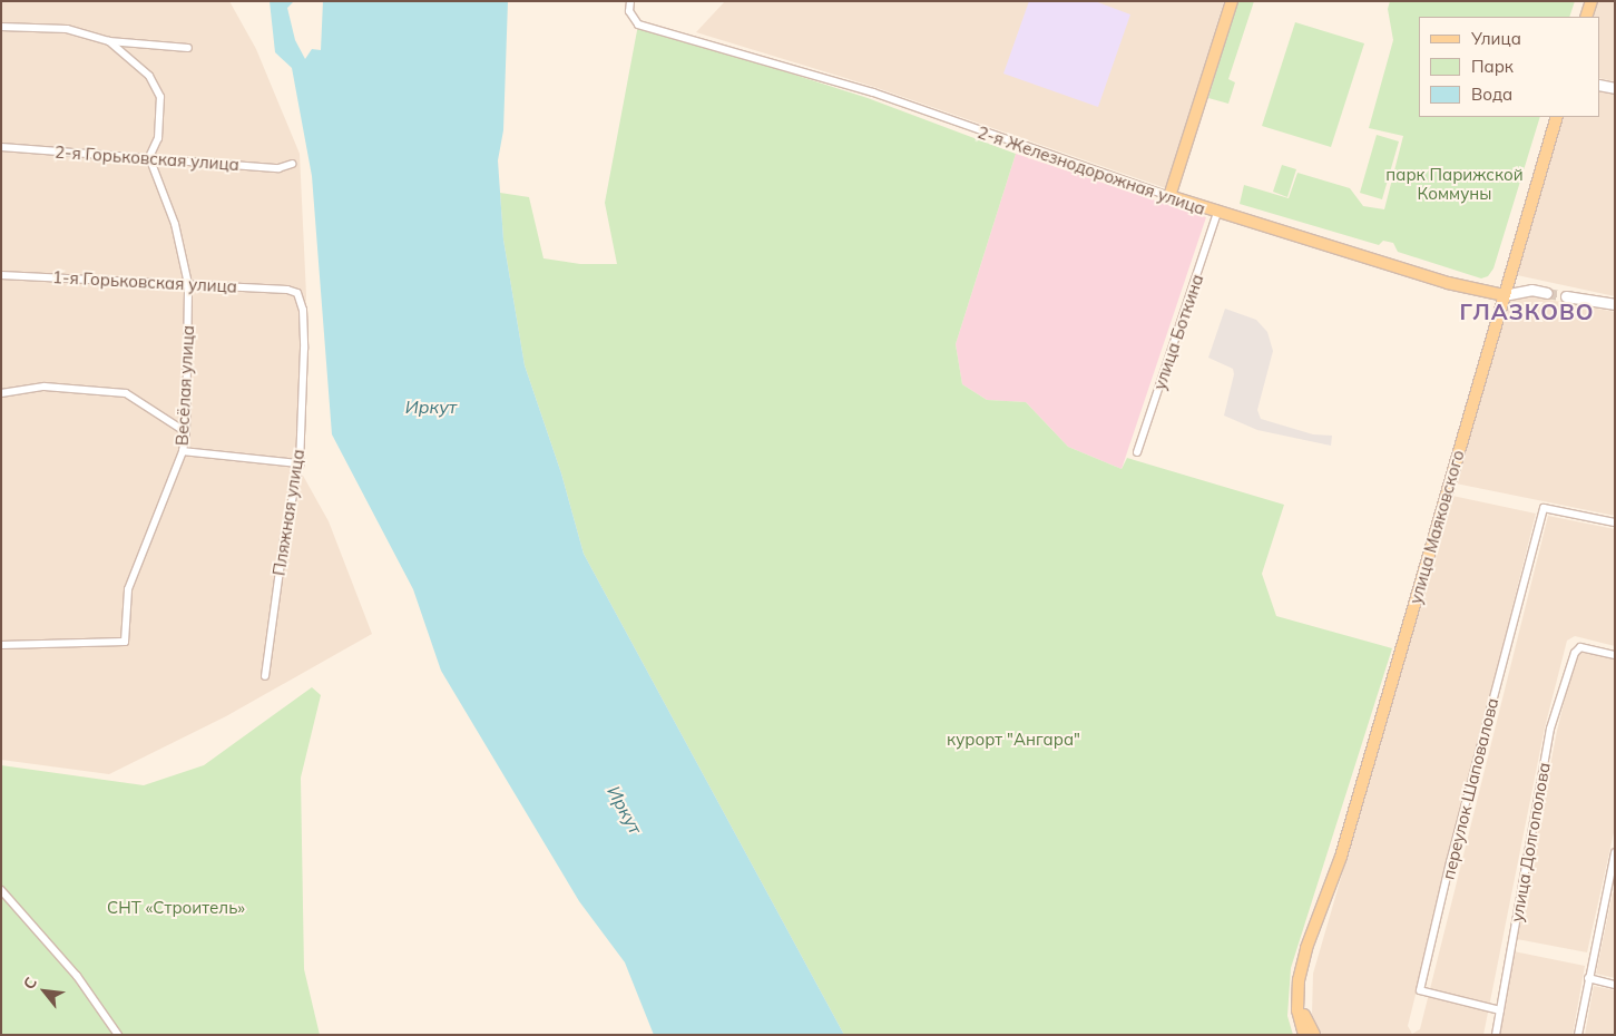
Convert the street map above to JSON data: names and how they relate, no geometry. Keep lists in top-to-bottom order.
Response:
{
  "streets": {
    "main road": ["2-я Железнодорожная улица", "улица Маяковского"],
    "street": [
      "2-я Горьковская улица",
      "1-я Горьковская улица",
      "улица Боткина",
      "Весёлая улица",
      "Пляжная улица",
      "переулок Шаповалова",
      "улица Долгополова"
    ]
  },
  "crossings": [
    ["2-я Горьковская улица", "Весёлая улица"],
    ["2-я Железнодорожная улица", "улица Боткина"],
    ["2-я Железнодорожная улица", "улица Маяковского"],
    ["1-я Горьковская улица", "Весёлая улица"],
    ["1-я Горьковская улица", "Пляжная улица"],
    ["переулок Шаповалова", "улица Долгополова"]
  ],
  "districts": ["ГЛАЗКОВО"],
  "water": ["Иркут"],
  "parks": ["парк Парижской Коммуны", "курорт \"Ангара\"", "СНТ «Строитель»"],
  "legend": ["Улица", "Парк", "Вода"],
  "north": "top left"
}
